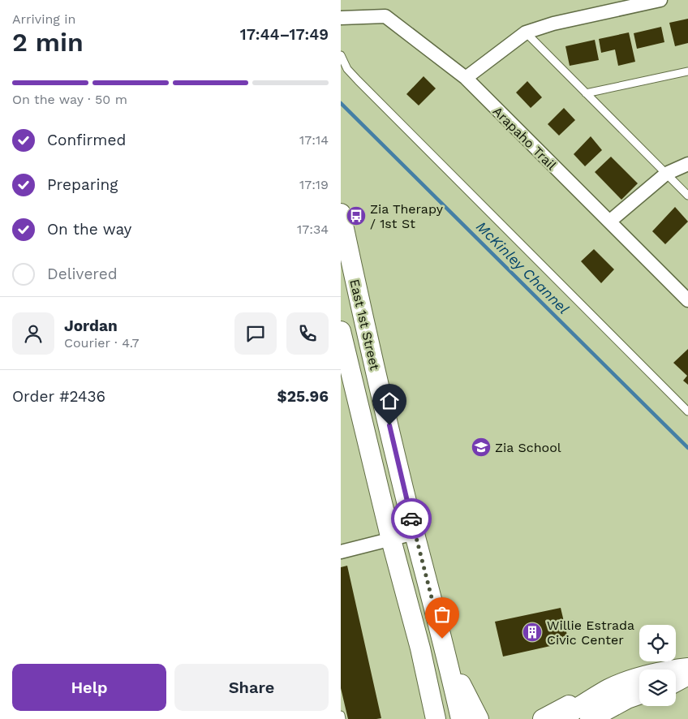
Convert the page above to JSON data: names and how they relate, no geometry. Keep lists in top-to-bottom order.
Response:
{
  "streets": {
    "main road": ["East 1st Street"],
    "street": ["Arapaho Trail"]
  },
  "water": ["McKinley Channel"],
  "places": {
    "bus stop": ["Zia Therapy / 1st St"],
    "school or university": ["Zia School"],
    "building": ["Willie Estrada Civic Center"]
  },
  "page": {
    "heading": ["2 min", "Arriving in", "17:44–17:49"],
    "panel": [
      "Jordan",
      "Courier · 4.7",
      "Order #2436",
      "$25.96"
    ],
    "bar": "On the way · 50 m",
    "list": [
      ["Confirmed", "17:14"],
      ["Preparing", "17:19"],
      ["On the way", "17:34"],
      "Delivered"
    ],
    "buttons": ["Help", "Share"]
  }
}
